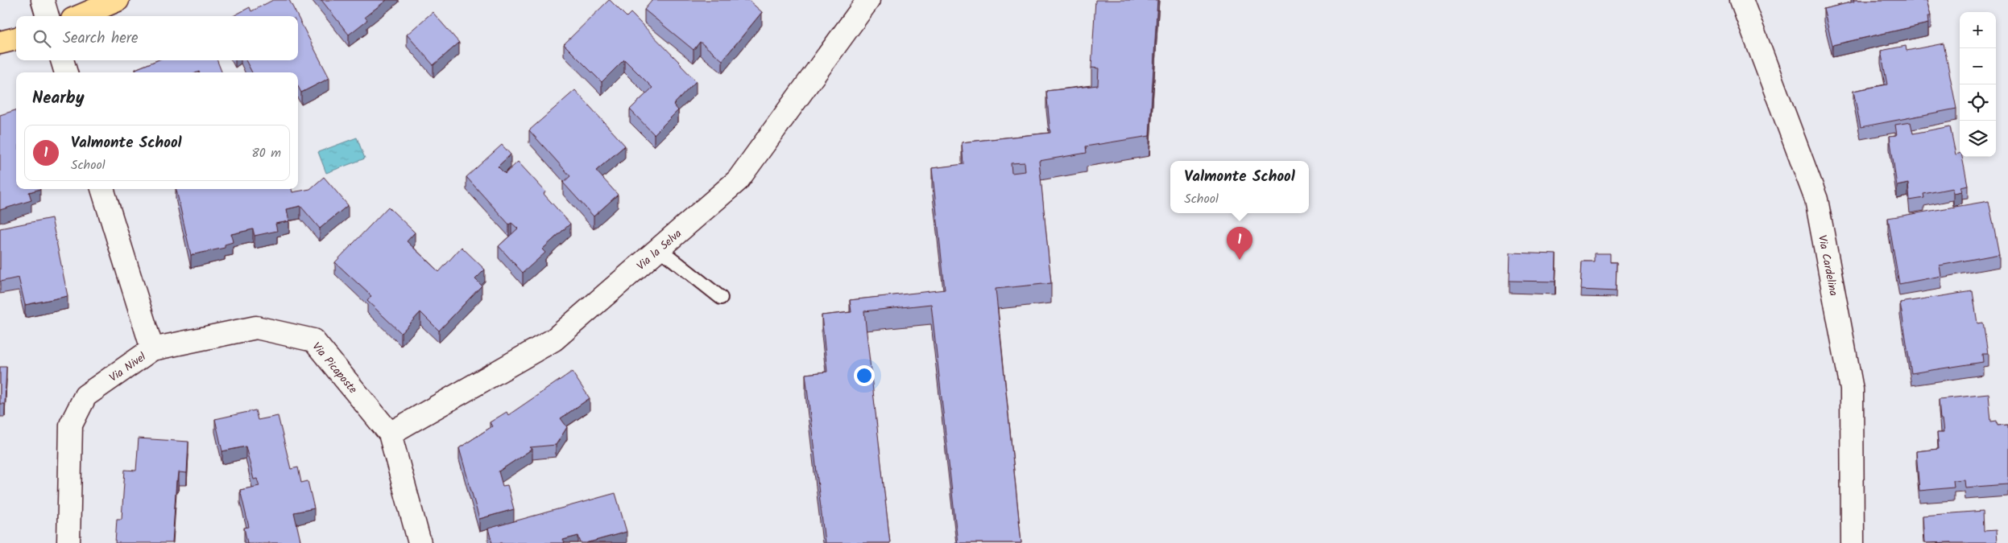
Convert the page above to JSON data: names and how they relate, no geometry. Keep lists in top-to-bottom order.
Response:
{
  "streets": {
    "street": [
      "Via la Selva",
      "Via Cardelina",
      "Via Nivel",
      "Via Picaposte"
    ]
  },
  "crossings": [
    ["Via la Selva", "Via Picaposte"],
    ["Via Nivel", "Via Picaposte"]
  ],
  "page": {
    "map_buttons": ["+", "−"],
    "search": "Search here",
    "heading": "Nearby",
    "list": [
      {
        "mark": "1",
        "name": "Valmonte School",
        "note": "School",
        "value": "80 m"
      }
    ],
    "popup": ["Valmonte School", "School"],
    "pins": "1"
  }
}
